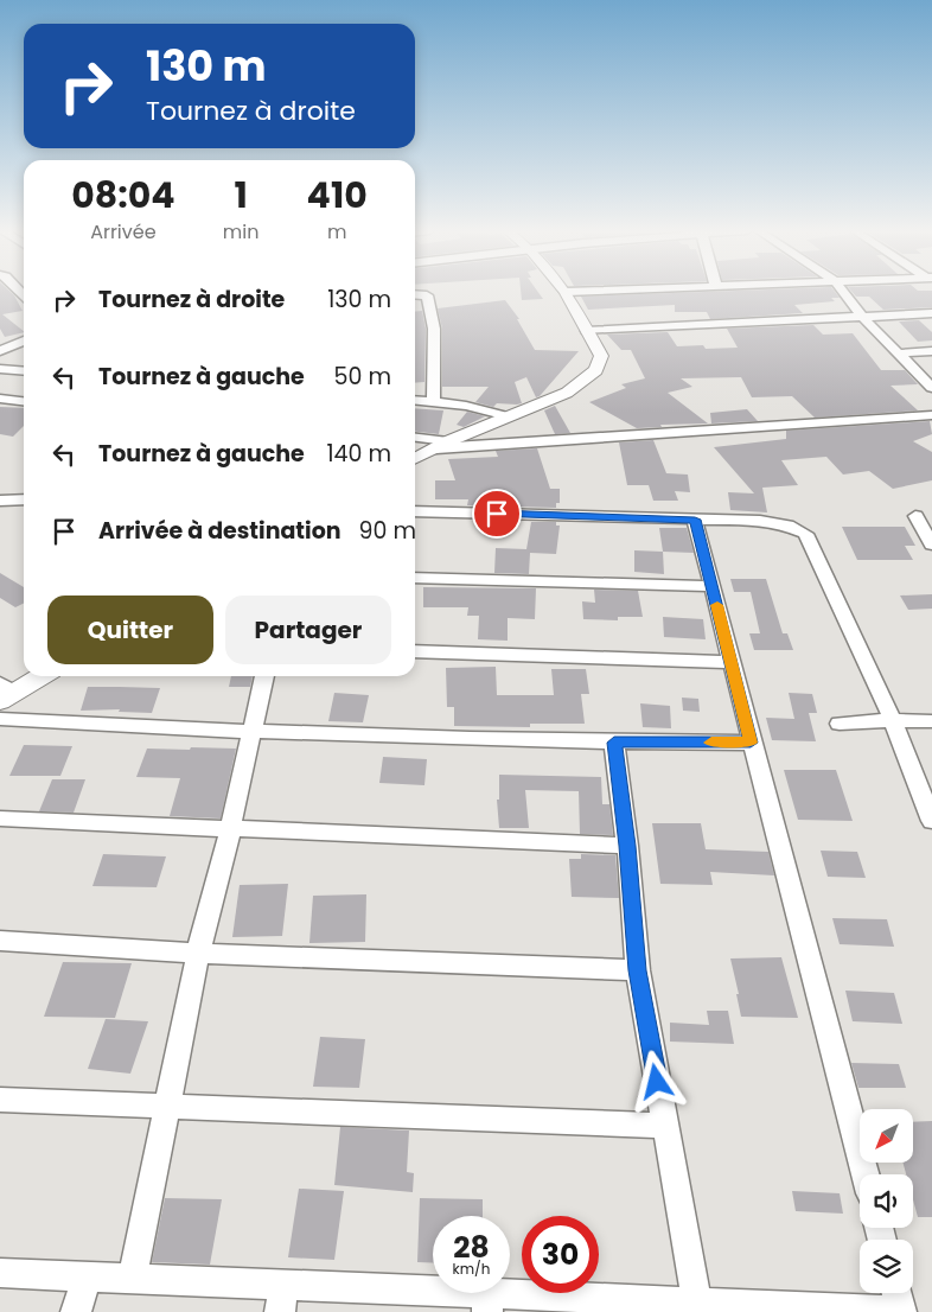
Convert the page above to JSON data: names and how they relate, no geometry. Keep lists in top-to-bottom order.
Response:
{
  "north": "bottom left",
  "page": {
    "turn": ["130 m", "Tournez à droite"],
    "eta": [
      "08:04",
      "Arrivée",
      "1",
      "min",
      "410",
      "m"
    ],
    "list": [
      {
        "name": "Tournez à droite",
        "value": "130 m"
      },
      {
        "name": "Tournez à gauche",
        "value": "50 m"
      },
      {
        "name": "Tournez à gauche",
        "value": "140 m"
      },
      {
        "name": "Arrivée à destination",
        "value": "90 m"
      }
    ],
    "buttons": ["Quitter", "Partager"],
    "speed": "28 km/h",
    "limit": "30"
  }
}
